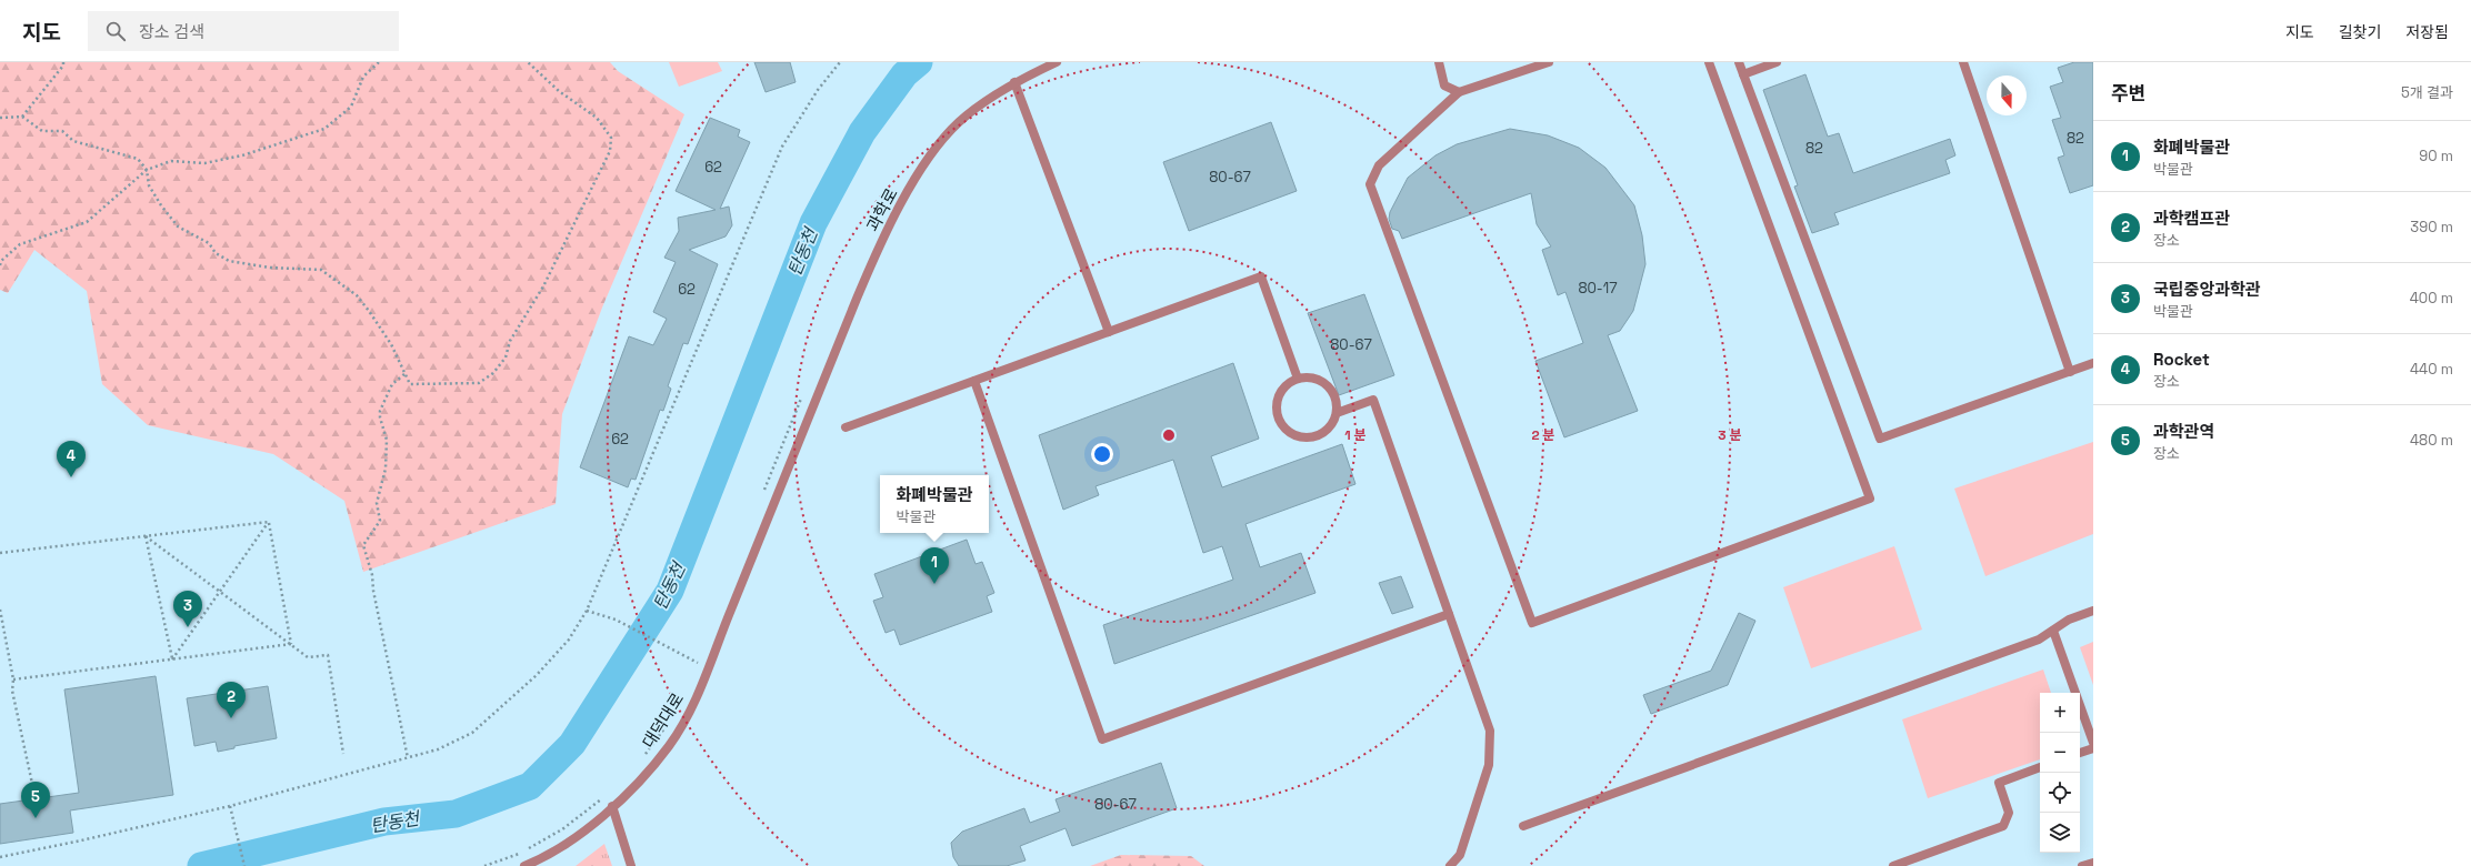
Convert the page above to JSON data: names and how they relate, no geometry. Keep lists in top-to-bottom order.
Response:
{
  "streets": {
    "lane": ["과학로", "대덕대로"]
  },
  "crossings": [
    ["과학로", "대덕대로"]
  ],
  "water": ["탄동천"],
  "house_numbers": [
    "82",
    "82",
    "62",
    "80-67",
    "80-17",
    "62",
    "80-67",
    "62",
    "80-67"
  ],
  "north": "bottom",
  "page": {
    "header": "지도",
    "search": "장소 검색",
    "nav": ["지도", "길찾기", "저장됨"],
    "heading": ["주변", "5개 결과"],
    "list": [
      {
        "mark": "1",
        "name": "화폐박물관",
        "note": "박물관",
        "value": "90 m"
      },
      {
        "mark": "2",
        "name": "과학캠프관",
        "note": "장소",
        "value": "390 m"
      },
      {
        "mark": "3",
        "name": "국립중앙과학관",
        "note": "박물관",
        "value": "400 m"
      },
      {
        "mark": "4",
        "name": "Rocket",
        "note": "장소",
        "value": "440 m"
      },
      {
        "mark": "5",
        "name": "과학관역",
        "note": "장소",
        "value": "480 m"
      }
    ],
    "pins": [
      "4",
      "1",
      "3",
      "2",
      "5"
    ],
    "popup": ["화폐박물관", "박물관"],
    "map_buttons": ["+", "−"]
  },
  "rings": ["1 분", "2 분", "3 분"]
}
